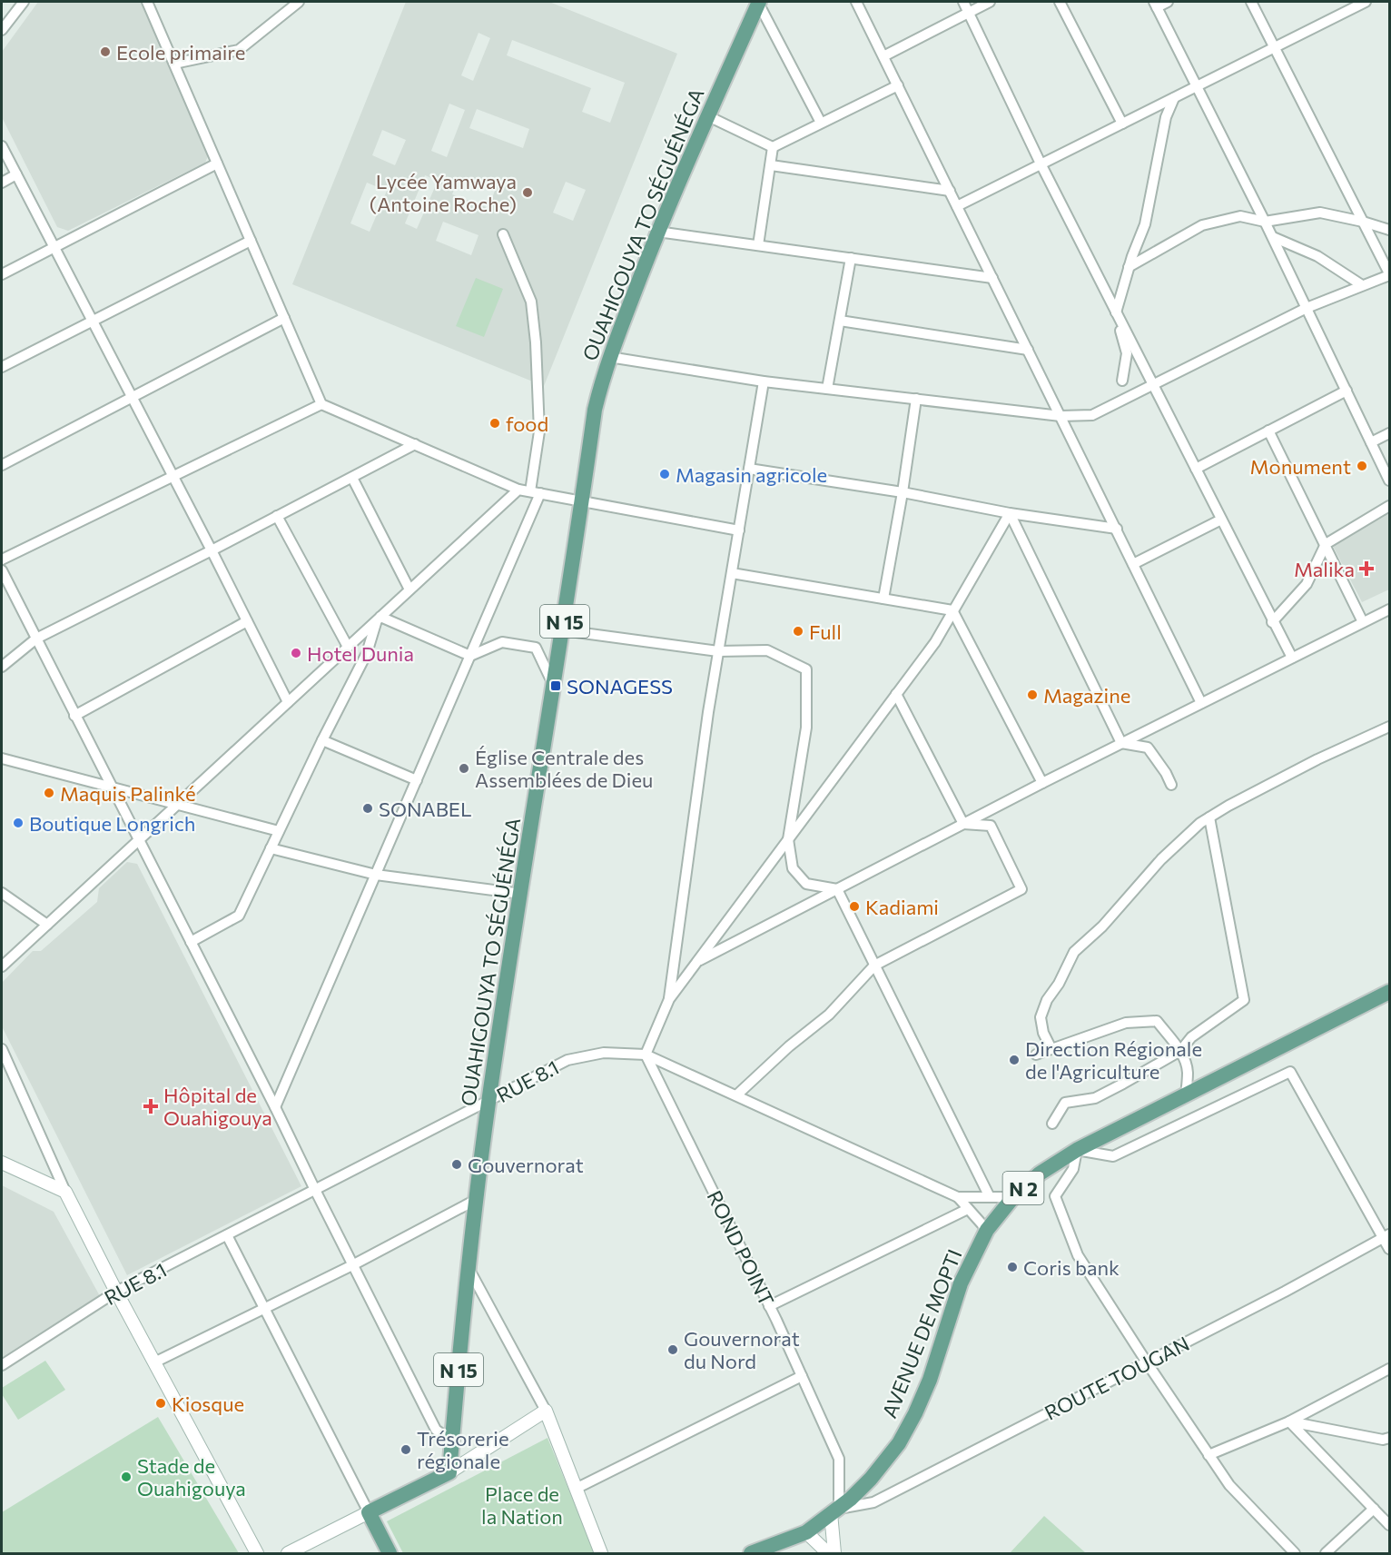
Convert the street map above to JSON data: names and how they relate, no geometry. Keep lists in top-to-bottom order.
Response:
{
  "streets": {
    "main road": [
      "OUAHIGOUYA TO SÉGUÉNÉGA",
      "N 15",
      "N 2",
      "AVENUE DE MOPTI"
    ],
    "street": ["RUE 8.1", "ROND POINT", "ROUTE TOUGAN"]
  },
  "crossings": [
    ["OUAHIGOUYA TO SÉGUÉNÉGA", "RUE 8.1"],
    ["RUE 8.1", "ROND POINT"],
    ["RUE 8.1", "AVENUE DE MOPTI"],
    ["ROND POINT", "AVENUE DE MOPTI"],
    ["ROND POINT", "ROUTE TOUGAN"],
    ["AVENUE DE MOPTI", "ROUTE TOUGAN"]
  ],
  "parks": ["Place de la Nation"],
  "places": {
    "other": [
      "Ecole primaire",
      "Lycée Yamwaya (Antoine Roche)",
      "food",
      "Monument",
      "Magasin agricole",
      "Full",
      "Hotel Dunia",
      "Magazine",
      "Église Centrale des Assemblées de Dieu",
      "Maquis Palinké",
      "SONABEL",
      "Boutique Longrich",
      "Kadiami",
      "Direction Régionale de l'Agriculture",
      "Gouvernorat",
      "Coris bank",
      "Gouvernorat du Nord",
      "Kiosque",
      "Trésorerie régionale",
      "Stade de Ouahigouya"
    ],
    "health": ["Malika", "Hôpital de Ouahigouya"],
    "transit": ["SONAGESS"]
  }
}
